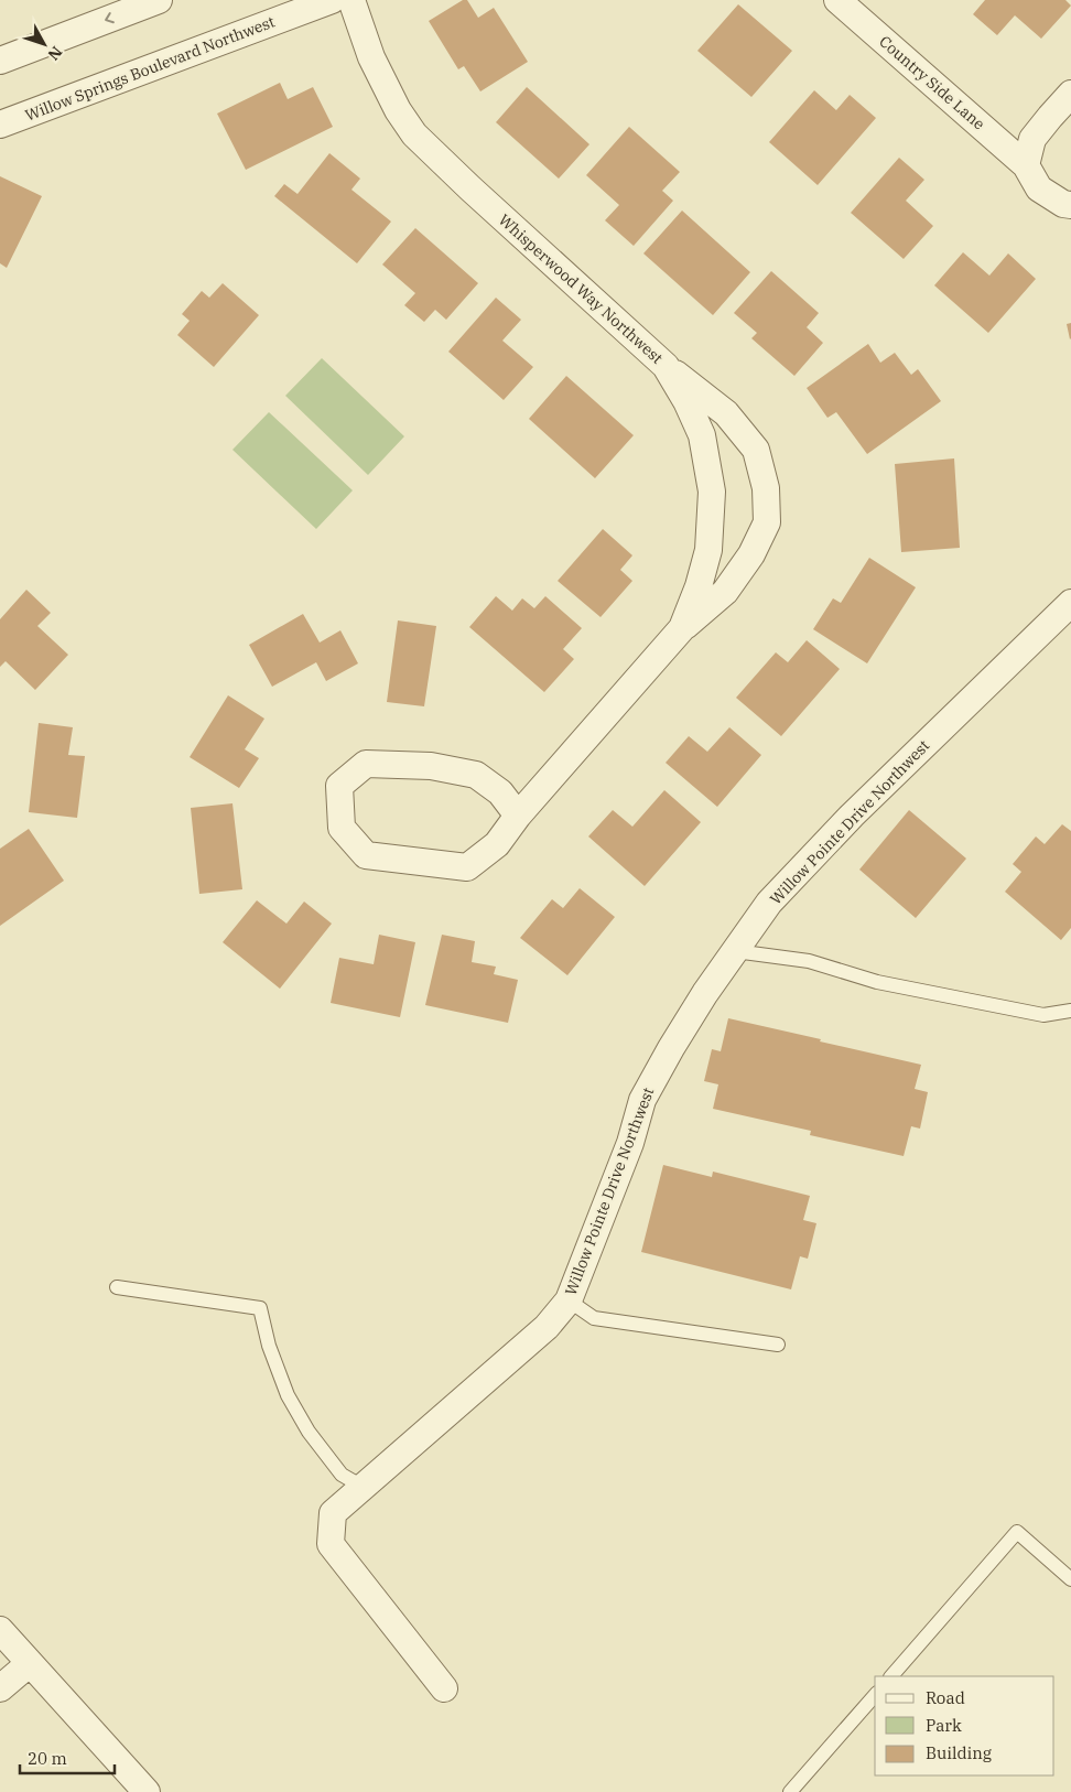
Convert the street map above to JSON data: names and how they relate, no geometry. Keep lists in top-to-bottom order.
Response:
{
  "streets": {
    "street": [
      "Willow Springs Boulevard Northwest",
      "Country Side Lane",
      "Whisperwood Way Northwest",
      "Willow Pointe Drive Northwest"
    ]
  },
  "legend": ["Road", "Park", "Building"],
  "scale_bar": "20 m",
  "north": "bottom right"
}
